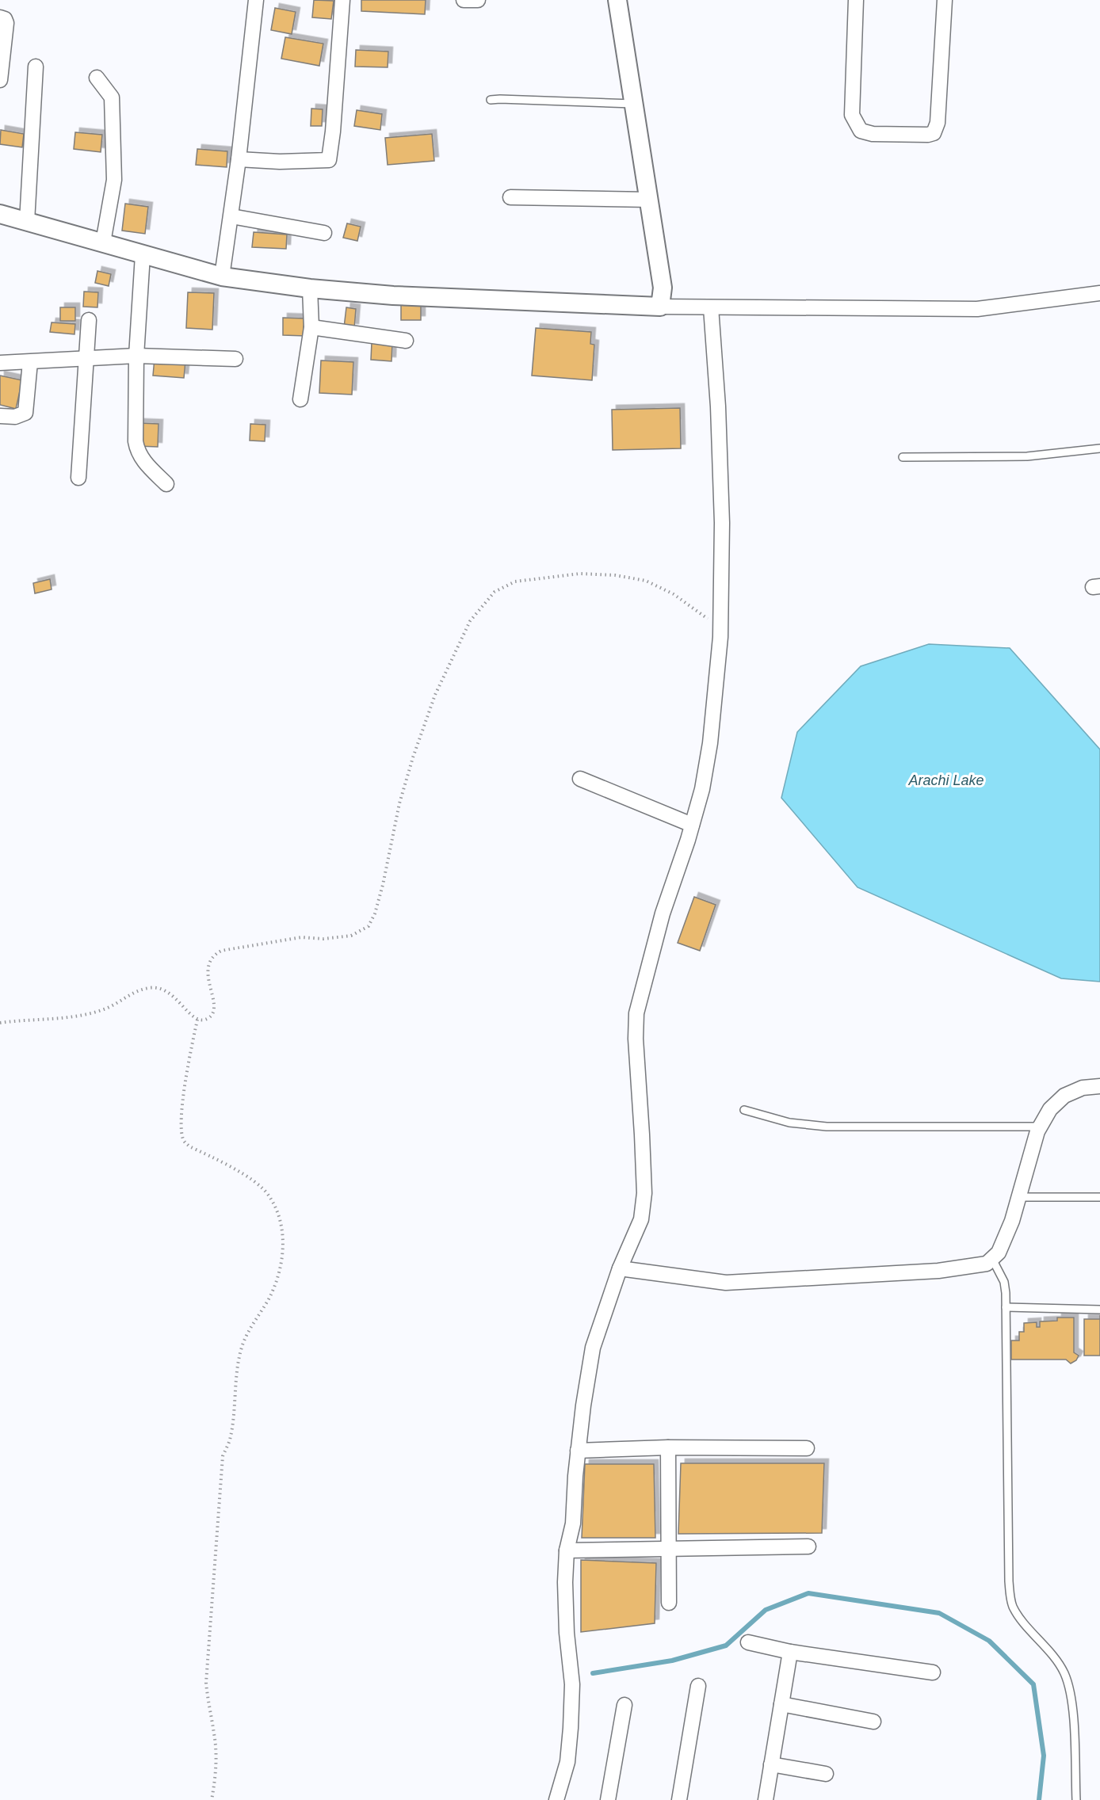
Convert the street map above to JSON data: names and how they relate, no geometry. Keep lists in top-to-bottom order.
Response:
{
  "water": ["Arachi Lake"]
}
